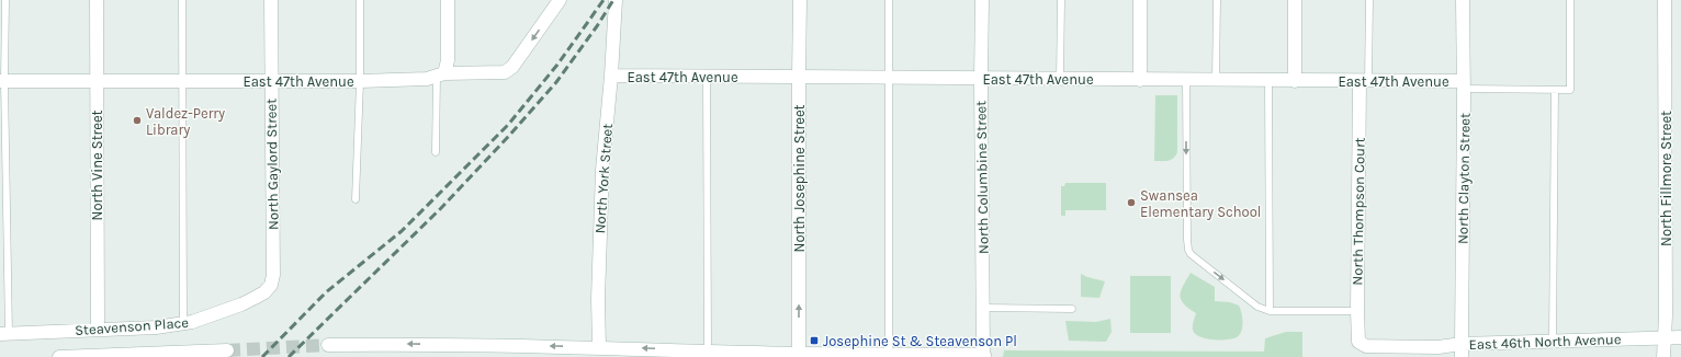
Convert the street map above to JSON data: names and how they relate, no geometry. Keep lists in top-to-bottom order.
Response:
{
  "streets": {
    "street": [
      "East 47th Avenue",
      "North Gaylord Street",
      "North Vine Street",
      "North Columbine Street",
      "North York Street",
      "North Josephine Street",
      "North Clayton Street",
      "North Fillmore Street",
      "North Thompson Court",
      "Steavenson Place",
      "East 46th North Avenue"
    ]
  },
  "crossings": [
    ["East 47th Avenue", "North Gaylord Street"],
    ["East 47th Avenue", "North Vine Street"],
    ["East 47th Avenue", "North Columbine Street"],
    ["East 47th Avenue", "North York Street"],
    ["East 47th Avenue", "North Josephine Street"],
    ["East 47th Avenue", "North Clayton Street"],
    ["East 47th Avenue", "North Thompson Court"],
    ["North Gaylord Street", "Steavenson Place"],
    ["North Vine Street", "Steavenson Place"],
    ["North Clayton Street", "East 46th North Avenue"],
    ["North Fillmore Street", "East 46th North Avenue"],
    ["North Thompson Court", "East 46th North Avenue"]
  ],
  "one_way": ["North Josephine Street"],
  "places": {
    "other": ["Valdez-Perry Library", "Swansea Elementary School"],
    "transit": ["Josephine St & Steavenson Pl"]
  }
}
